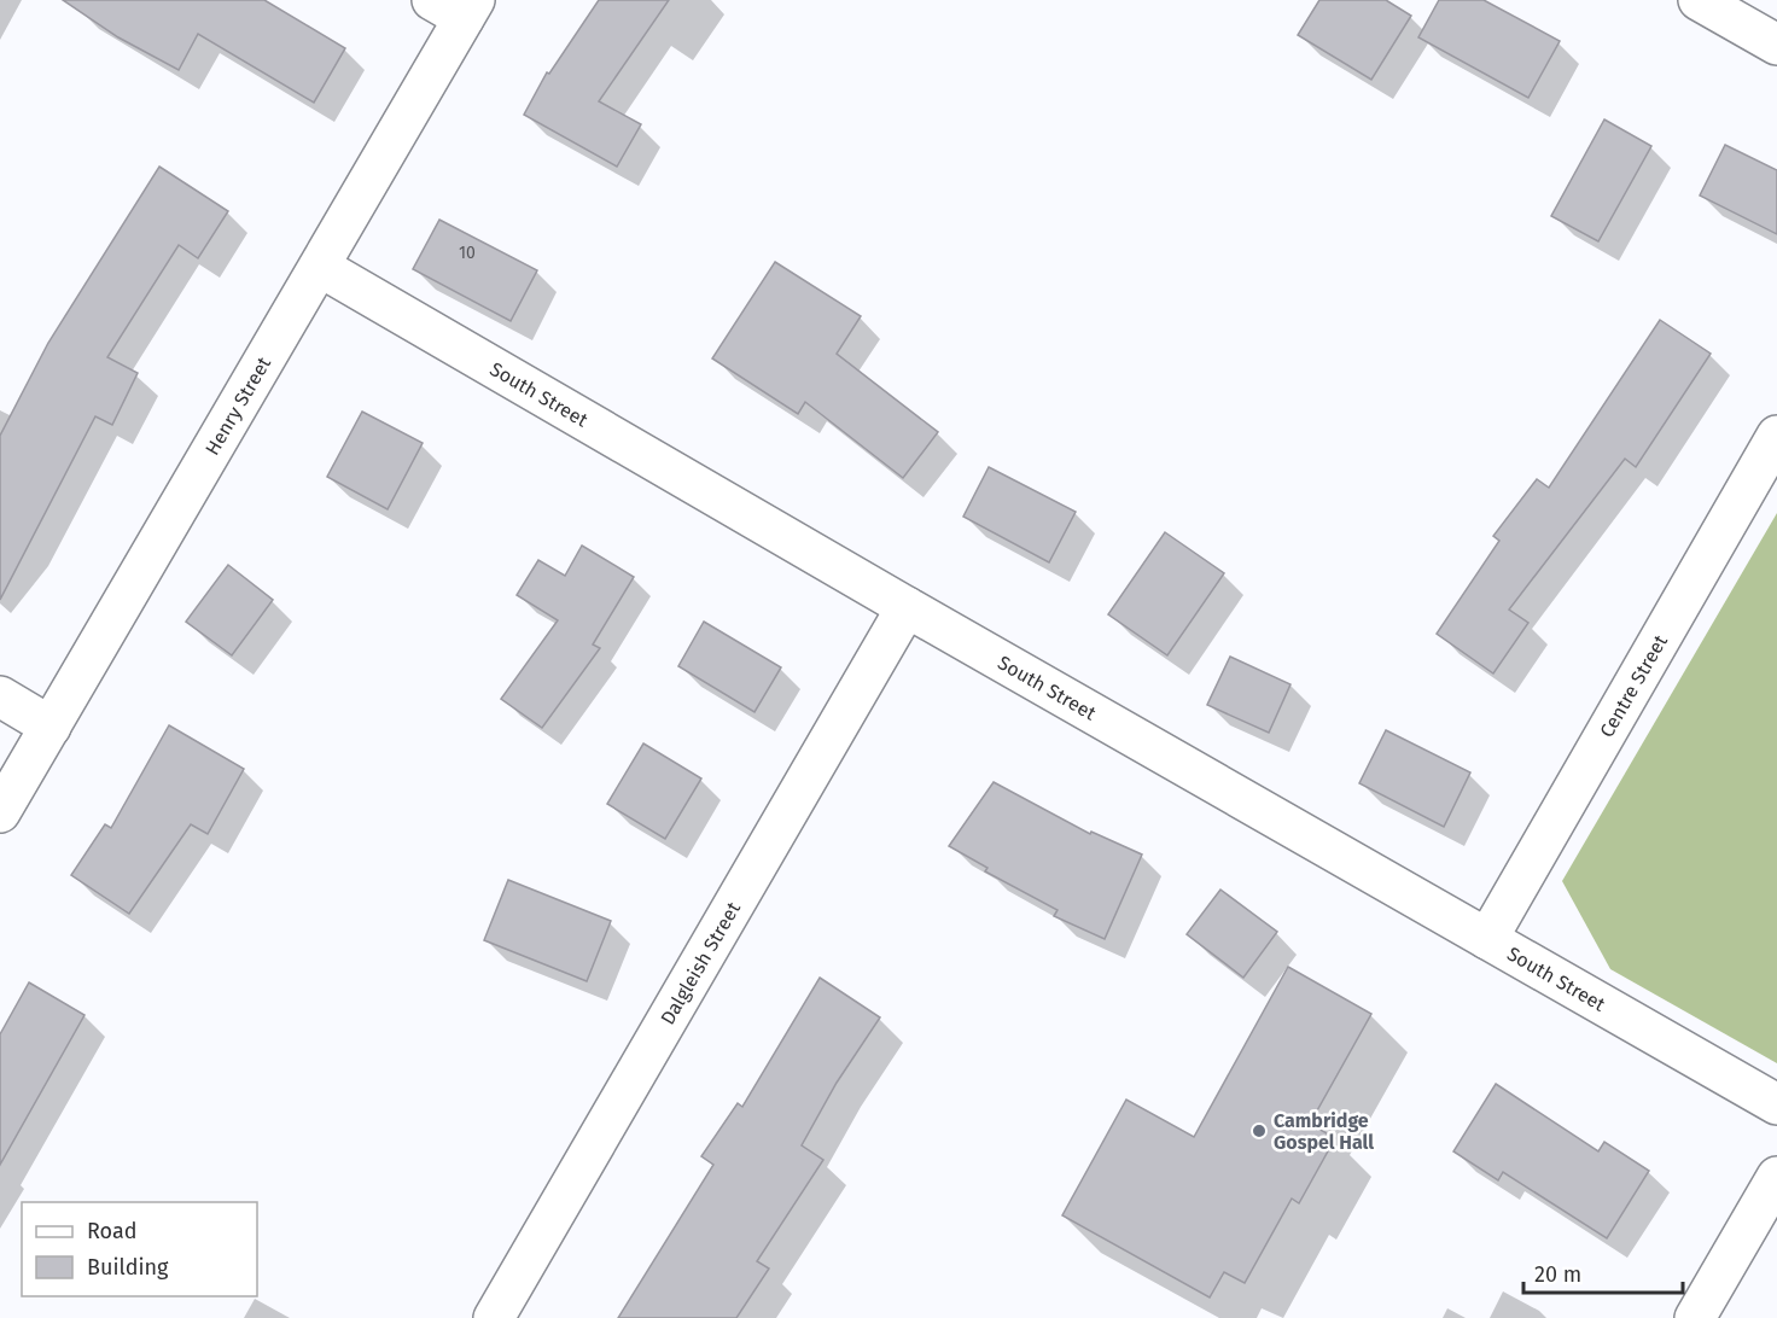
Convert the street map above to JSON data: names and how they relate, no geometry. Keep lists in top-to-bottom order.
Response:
{
  "streets": {
    "street": [
      "South Street",
      "Henry Street",
      "Centre Street",
      "Dalgleish Street"
    ]
  },
  "crossings": [
    ["South Street", "Henry Street"],
    ["South Street", "Centre Street"],
    ["South Street", "Dalgleish Street"]
  ],
  "places": ["Cambridge Gospel Hall"],
  "house_numbers": ["10"],
  "legend": ["Road", "Building"],
  "scale_bar": "20 m"
}
